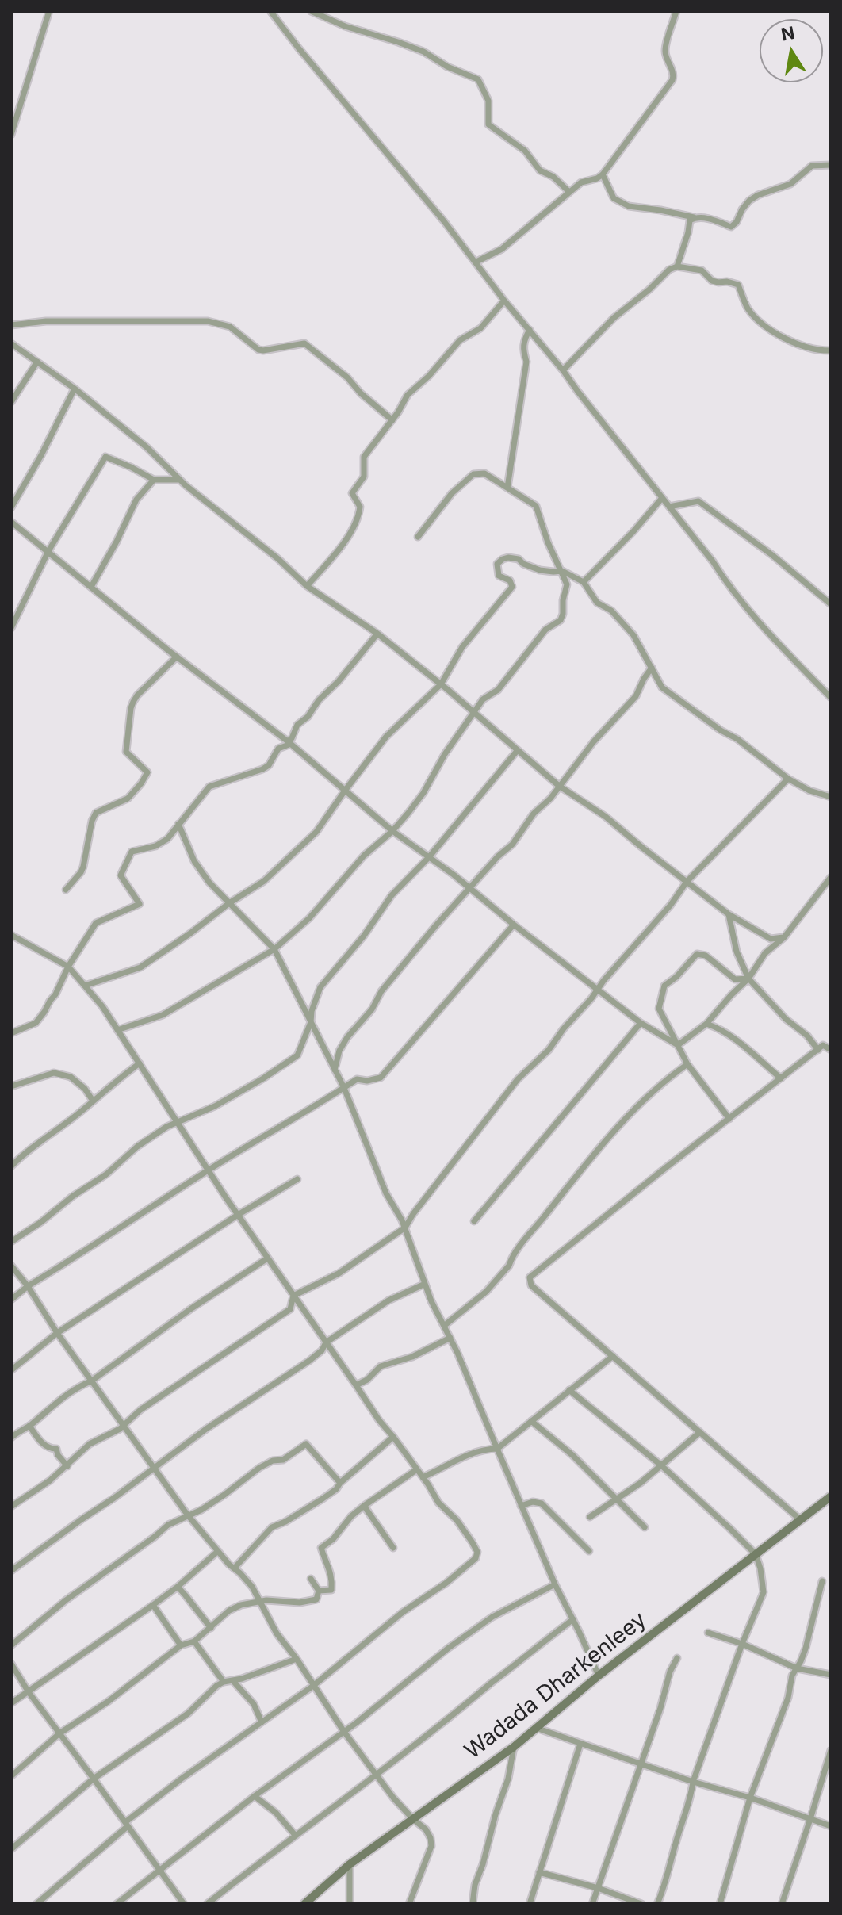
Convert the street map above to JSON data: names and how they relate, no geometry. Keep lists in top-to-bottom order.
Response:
{
  "streets": {
    "main road": ["Wadada Dharkenleey"]
  },
  "north": "top"
}
